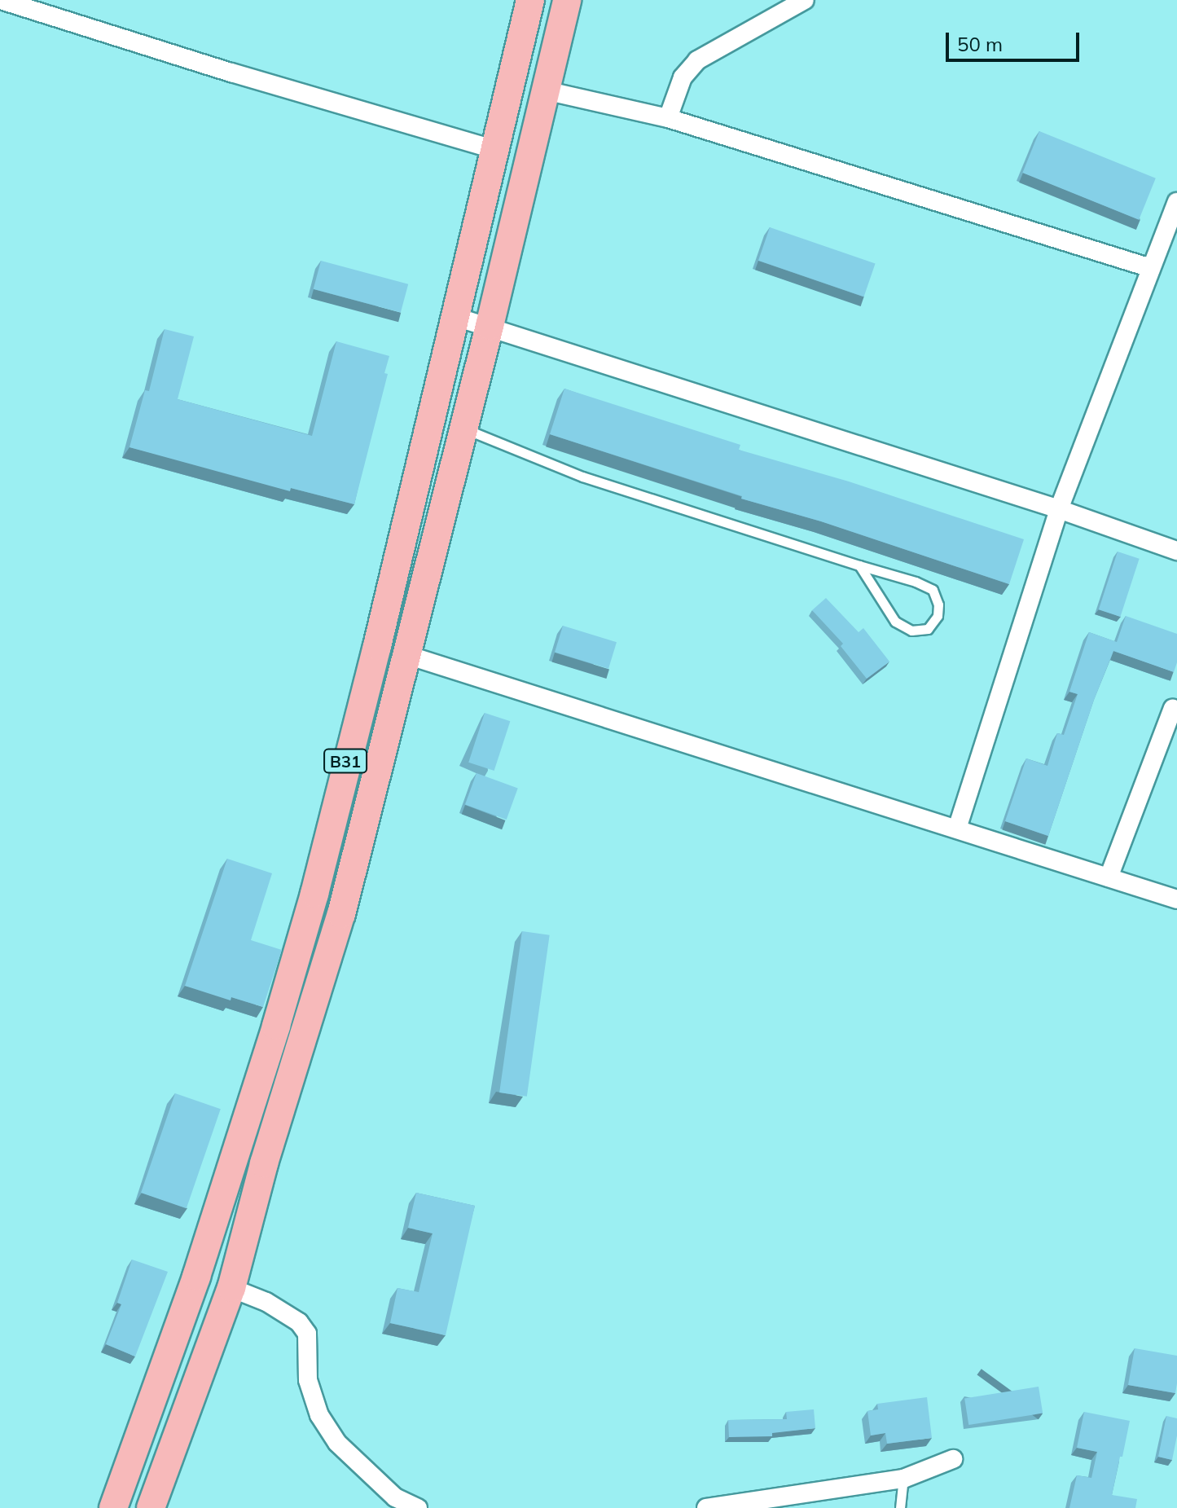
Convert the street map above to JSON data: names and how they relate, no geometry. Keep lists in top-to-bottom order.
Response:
{
  "streets": {
    "main road": ["B31"]
  },
  "scale_bar": "50 m"
}
